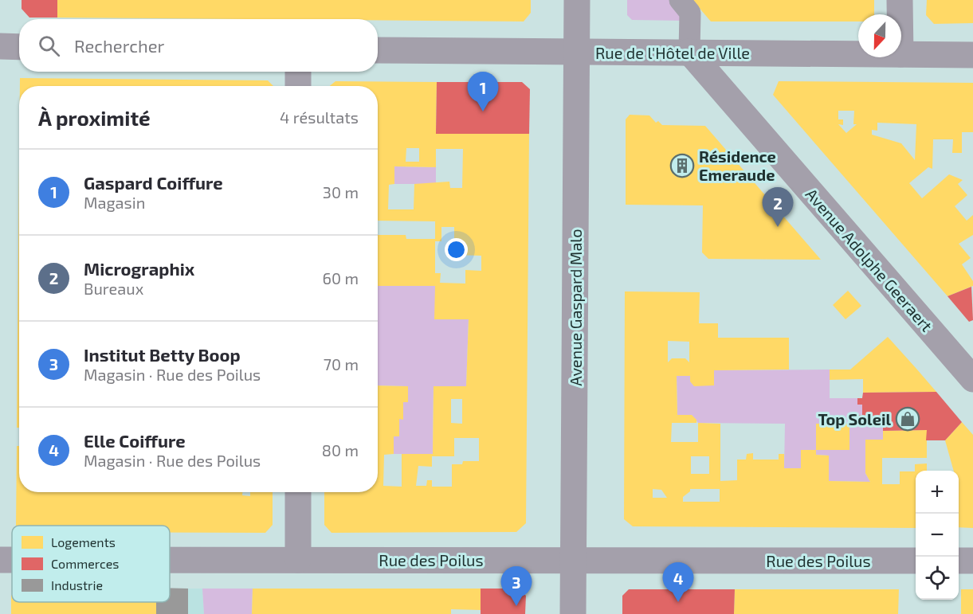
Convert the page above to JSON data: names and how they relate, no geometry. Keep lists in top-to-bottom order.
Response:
{
  "streets": {
    "street": [
      "Rue de l'Hôtel de Ville",
      "Avenue Adolphe Geeraert",
      "Avenue Gaspard Malo",
      "Rue des Poilus"
    ]
  },
  "crossings": [
    ["Rue de l'Hôtel de Ville", "Avenue Adolphe Geeraert"],
    ["Rue de l'Hôtel de Ville", "Avenue Gaspard Malo"],
    ["Avenue Gaspard Malo", "Rue des Poilus"]
  ],
  "places": {
    "building": ["Résidence Emeraude"],
    "shop": ["Top Soleil"]
  },
  "legend": ["Logements", "Commerces", "Industrie"],
  "north": "bottom",
  "page": {
    "search": "Rechercher",
    "pins": [
      "1",
      "2",
      "4",
      "3"
    ],
    "heading": ["À proximité", "4 résultats"],
    "list": [
      {
        "mark": "1",
        "name": "Gaspard Coiffure",
        "note": "Magasin",
        "value": "30 m"
      },
      {
        "mark": "2",
        "name": "Micrographix",
        "note": "Bureaux",
        "value": "60 m"
      },
      {
        "mark": "3",
        "name": "Institut Betty Boop",
        "note": "Magasin · Rue des Poilus",
        "value": "70 m"
      },
      {
        "mark": "4",
        "name": "Elle Coiffure",
        "note": "Magasin · Rue des Poilus",
        "value": "80 m"
      }
    ],
    "map_buttons": ["+", "−"]
  }
}
